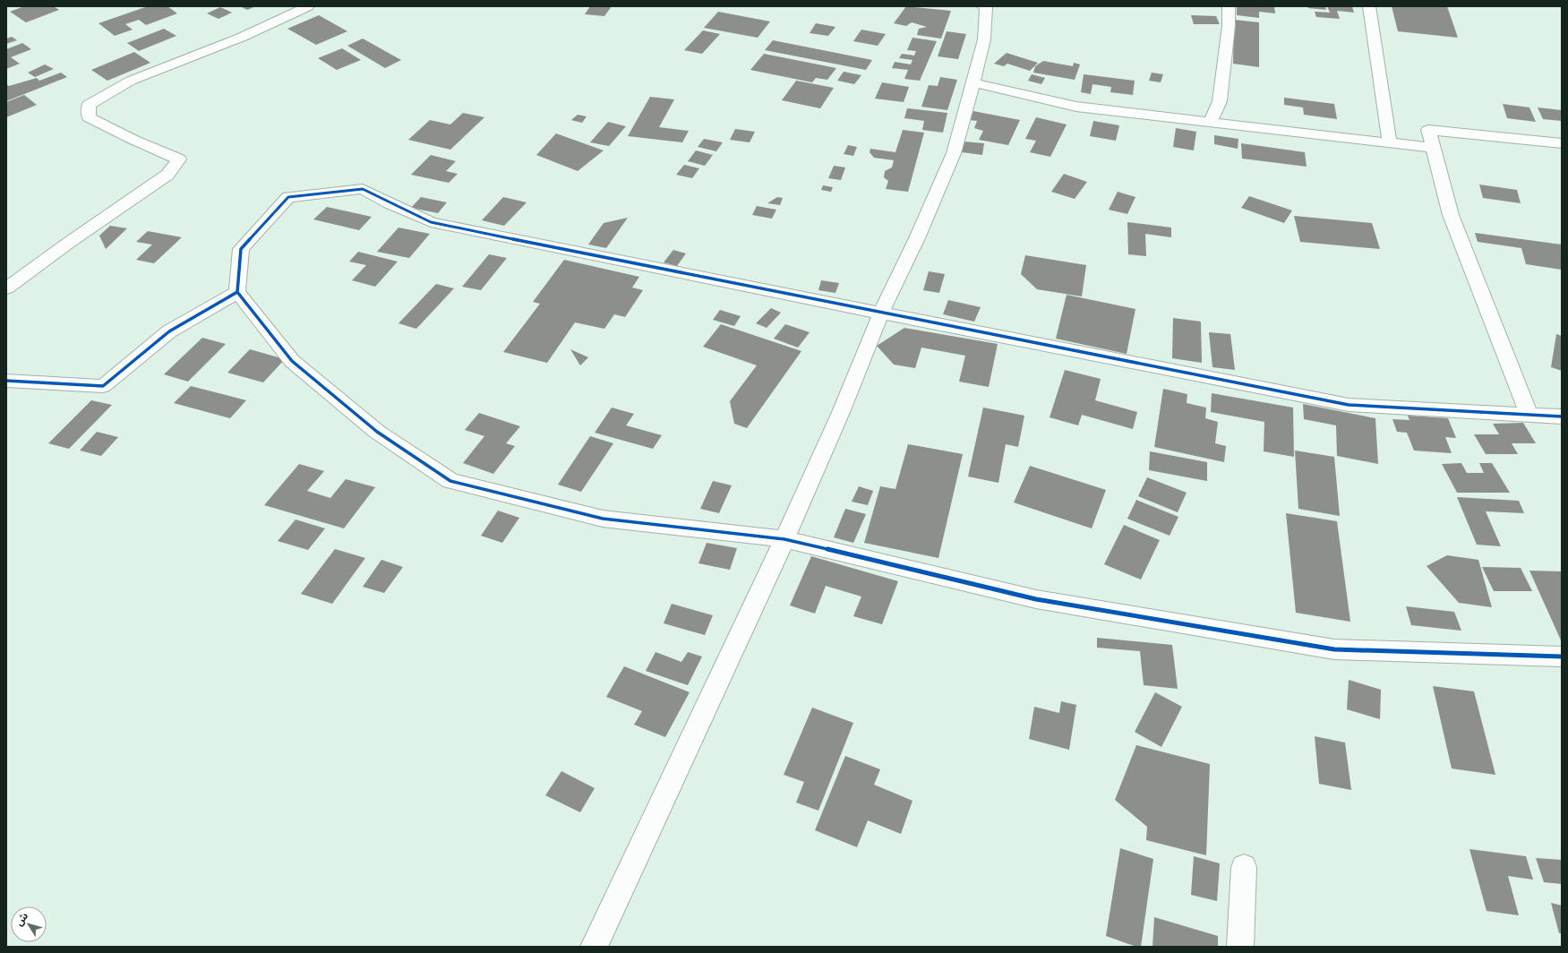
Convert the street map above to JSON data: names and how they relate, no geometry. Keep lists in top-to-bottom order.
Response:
{
  "north": "top left"
}
